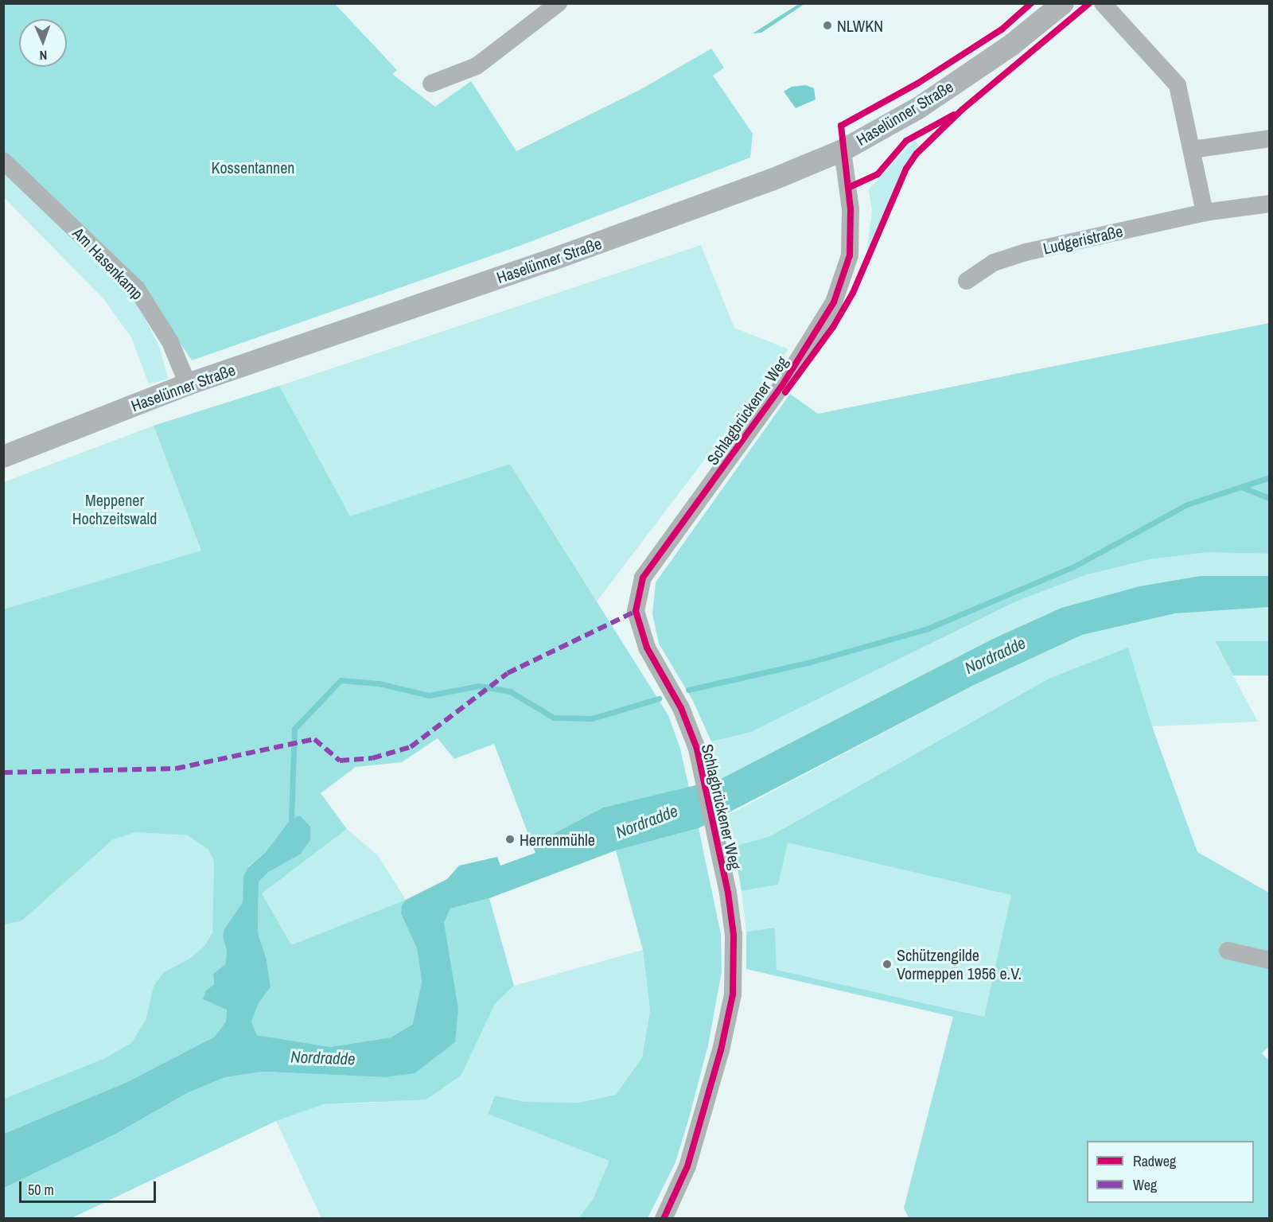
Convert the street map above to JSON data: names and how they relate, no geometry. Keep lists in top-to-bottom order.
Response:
{
  "streets": {
    "street": [
      "Haselünner Straße",
      "Ludgeristraße",
      "Am Hasenkamp",
      "Schlagbrückener Weg"
    ]
  },
  "crossings": [
    ["Haselünner Straße", "Am Hasenkamp"],
    ["Haselünner Straße", "Schlagbrückener Weg"]
  ],
  "water": ["Nordradde"],
  "parks": ["Kossentannen", "Meppener Hochzeitswald"],
  "places": ["NLWKN", "Herrenmühle", "Schützengilde Vormeppen 1956 e.V."],
  "legend": ["Radweg", "Weg"],
  "scale_bar": "50 m",
  "north": "bottom"
}
